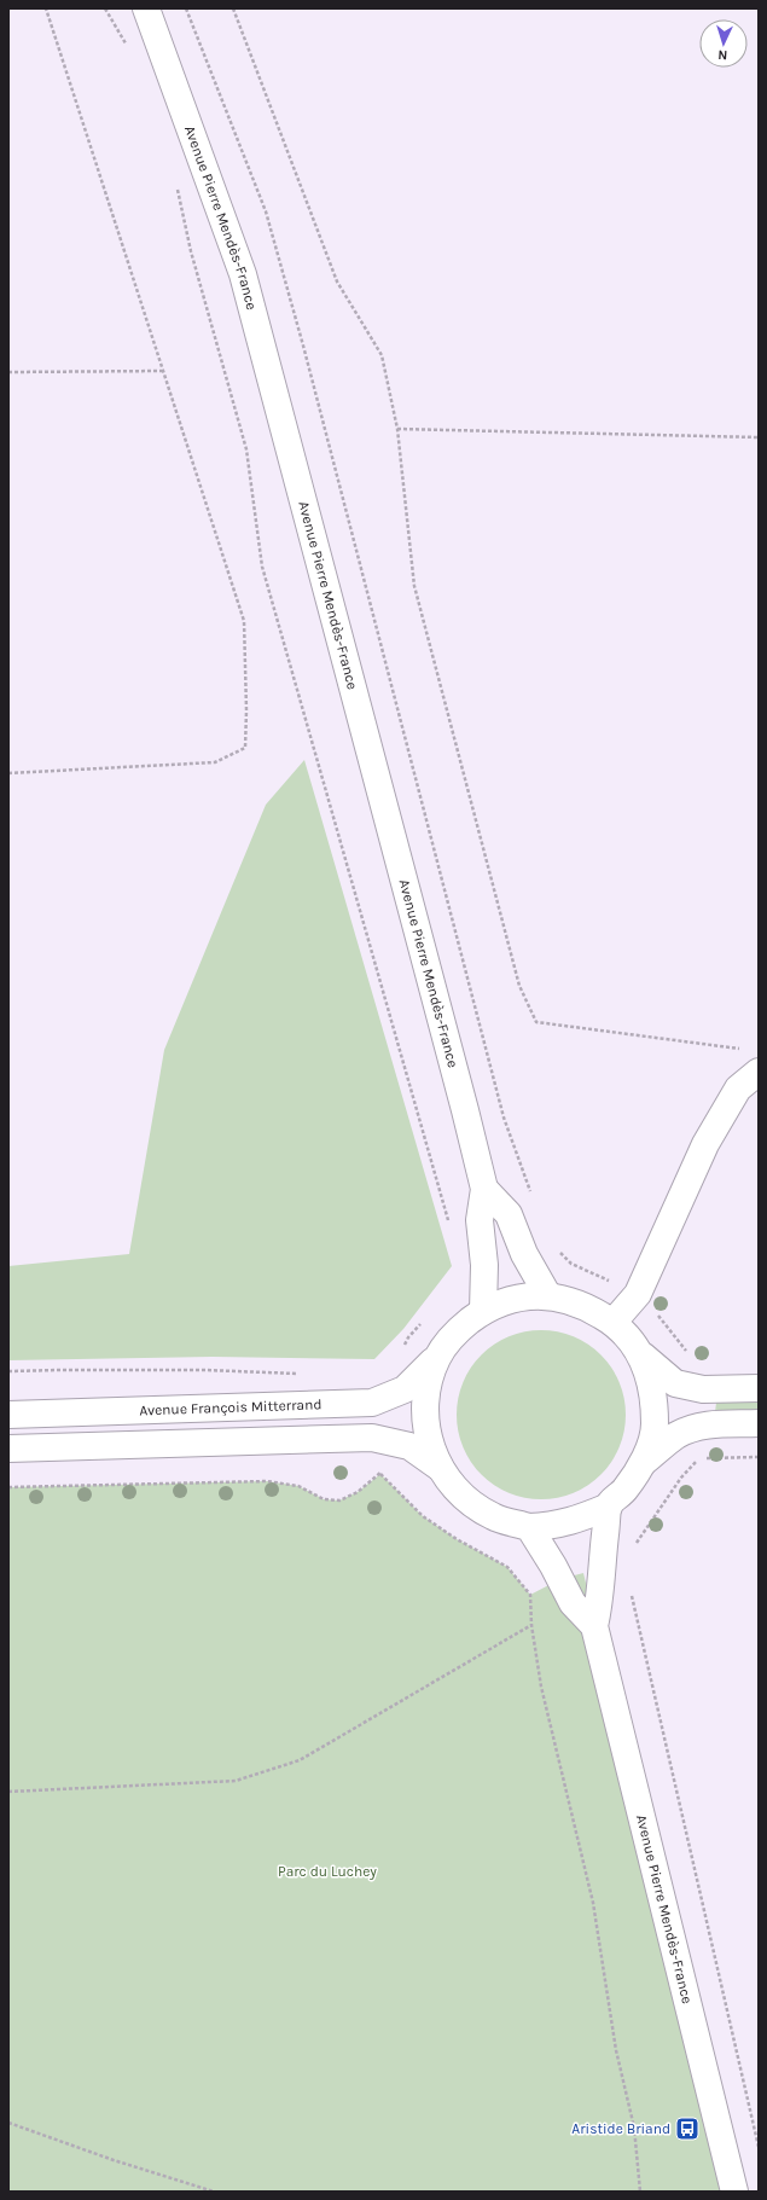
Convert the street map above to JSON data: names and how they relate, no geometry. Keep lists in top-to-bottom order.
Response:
{
  "streets": {
    "main road": ["Avenue Pierre Mendès-France", "Avenue François Mitterrand"]
  },
  "parks": ["Parc du Luchey"],
  "places": {
    "bus stop": ["Aristide Briand"]
  },
  "north": "bottom"
}
